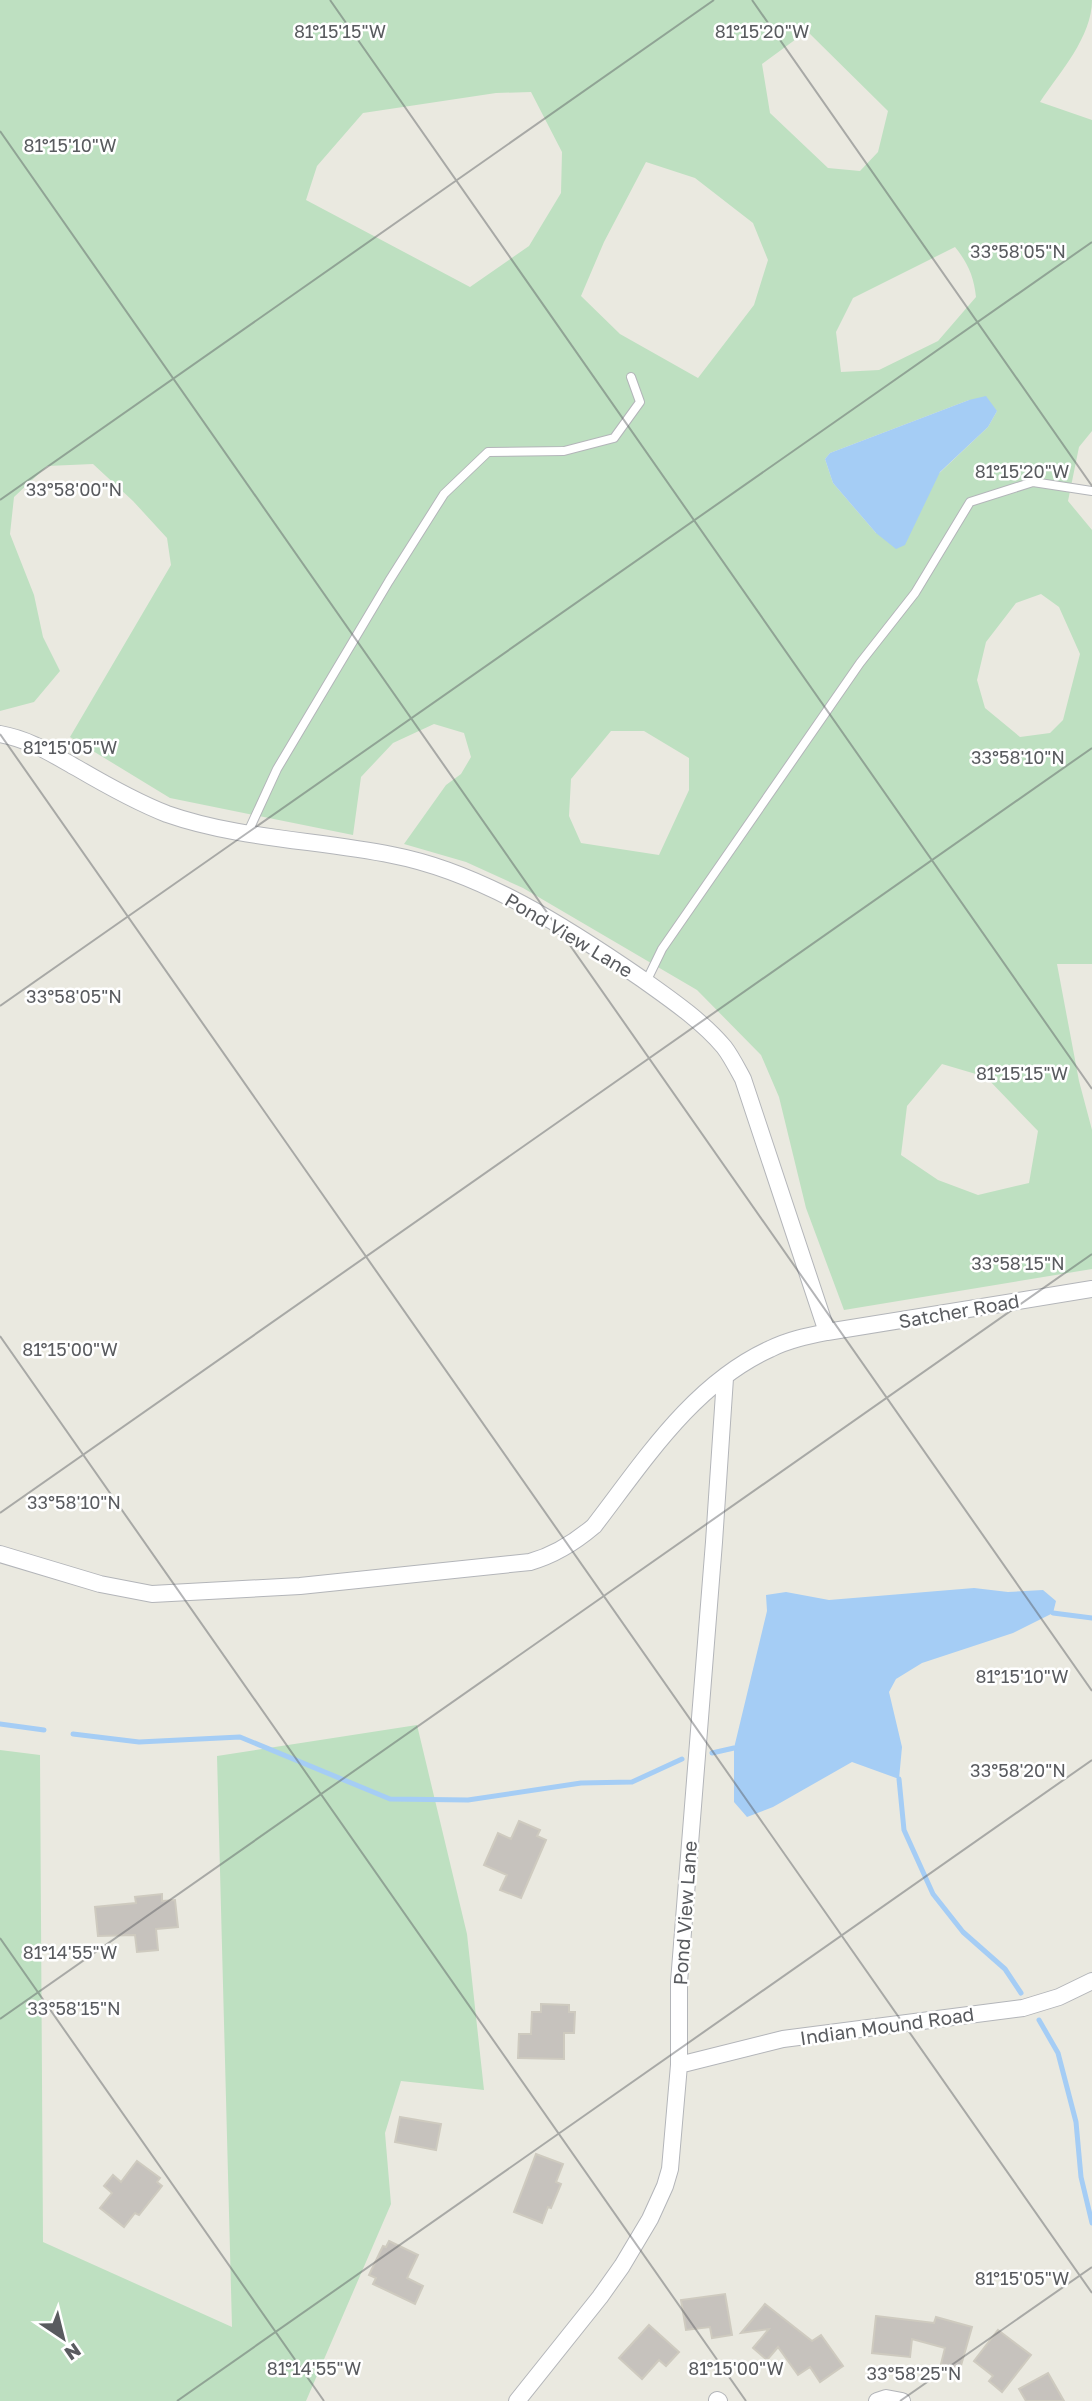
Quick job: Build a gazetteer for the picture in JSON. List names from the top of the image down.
{
  "streets": {
    "street": ["Pond View Lane", "Satcher Road", "Indian Mound Road"]
  },
  "crossings": [
    ["Pond View Lane", "Satcher Road"],
    ["Pond View Lane", "Indian Mound Road"]
  ],
  "north": "bottom right",
  "coordinates": [
    "81°15'20\"W",
    "81°15'15\"W",
    "81°15'10\"W",
    "33°58'05\"N",
    "33°58'00\"N",
    "81°15'05\"W",
    "33°58'10\"N",
    "33°58'15\"N",
    "81°15'00\"W",
    "33°58'20\"N",
    "81°14'55\"W",
    "33°58'25\"N"
  ]
}
